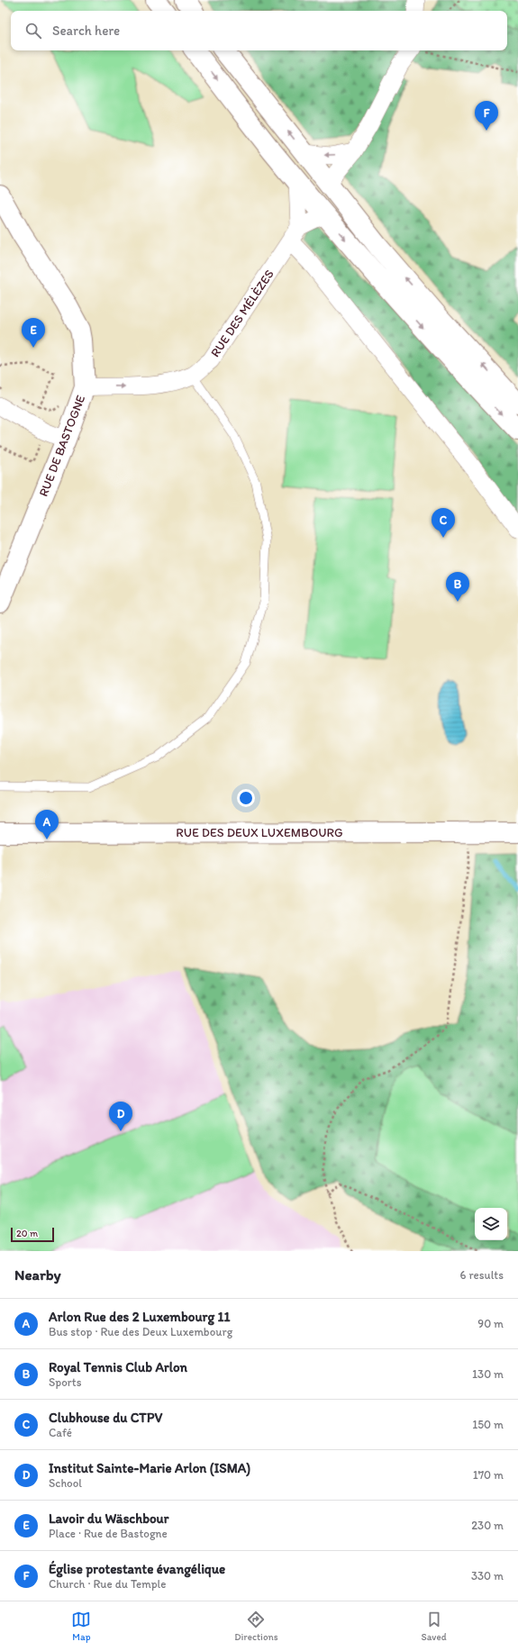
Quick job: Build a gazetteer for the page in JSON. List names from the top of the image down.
{
  "streets": {
    "main road": ["RUE DE BASTOGNE", "RUE DES DEUX LUXEMBOURG"],
    "street": ["RUE DES MÉLÈZES"]
  },
  "crossings": [
    ["RUE DES MÉLÈZES", "RUE DE BASTOGNE"]
  ],
  "one_way": ["RUE DES MÉLÈZES"],
  "scale_bar": "20 m",
  "page": {
    "search": "Search here",
    "pins": [
      "F",
      "E",
      "C",
      "B",
      "A",
      "D"
    ],
    "scale": "20 m",
    "heading": ["Nearby", "6 results"],
    "list": [
      {
        "mark": "A",
        "name": "Arlon Rue des 2 Luxembourg 11",
        "note": "Bus stop · Rue des Deux Luxembourg",
        "value": "90 m"
      },
      {
        "mark": "B",
        "name": "Royal Tennis Club Arlon",
        "note": "Sports",
        "value": "130 m"
      },
      {
        "mark": "C",
        "name": "Clubhouse du CTPV",
        "note": "Café",
        "value": "150 m"
      },
      {
        "mark": "D",
        "name": "Institut Sainte-Marie Arlon (ISMA)",
        "note": "School",
        "value": "170 m"
      },
      {
        "mark": "E",
        "name": "Lavoir du Wäschbour",
        "note": "Place · Rue de Bastogne",
        "value": "230 m"
      },
      {
        "mark": "F",
        "name": "Église protestante évangélique",
        "note": "Church · Rue du Temple",
        "value": "330 m"
      }
    ],
    "nav": ["Map", "Directions", "Saved"]
  }
}
